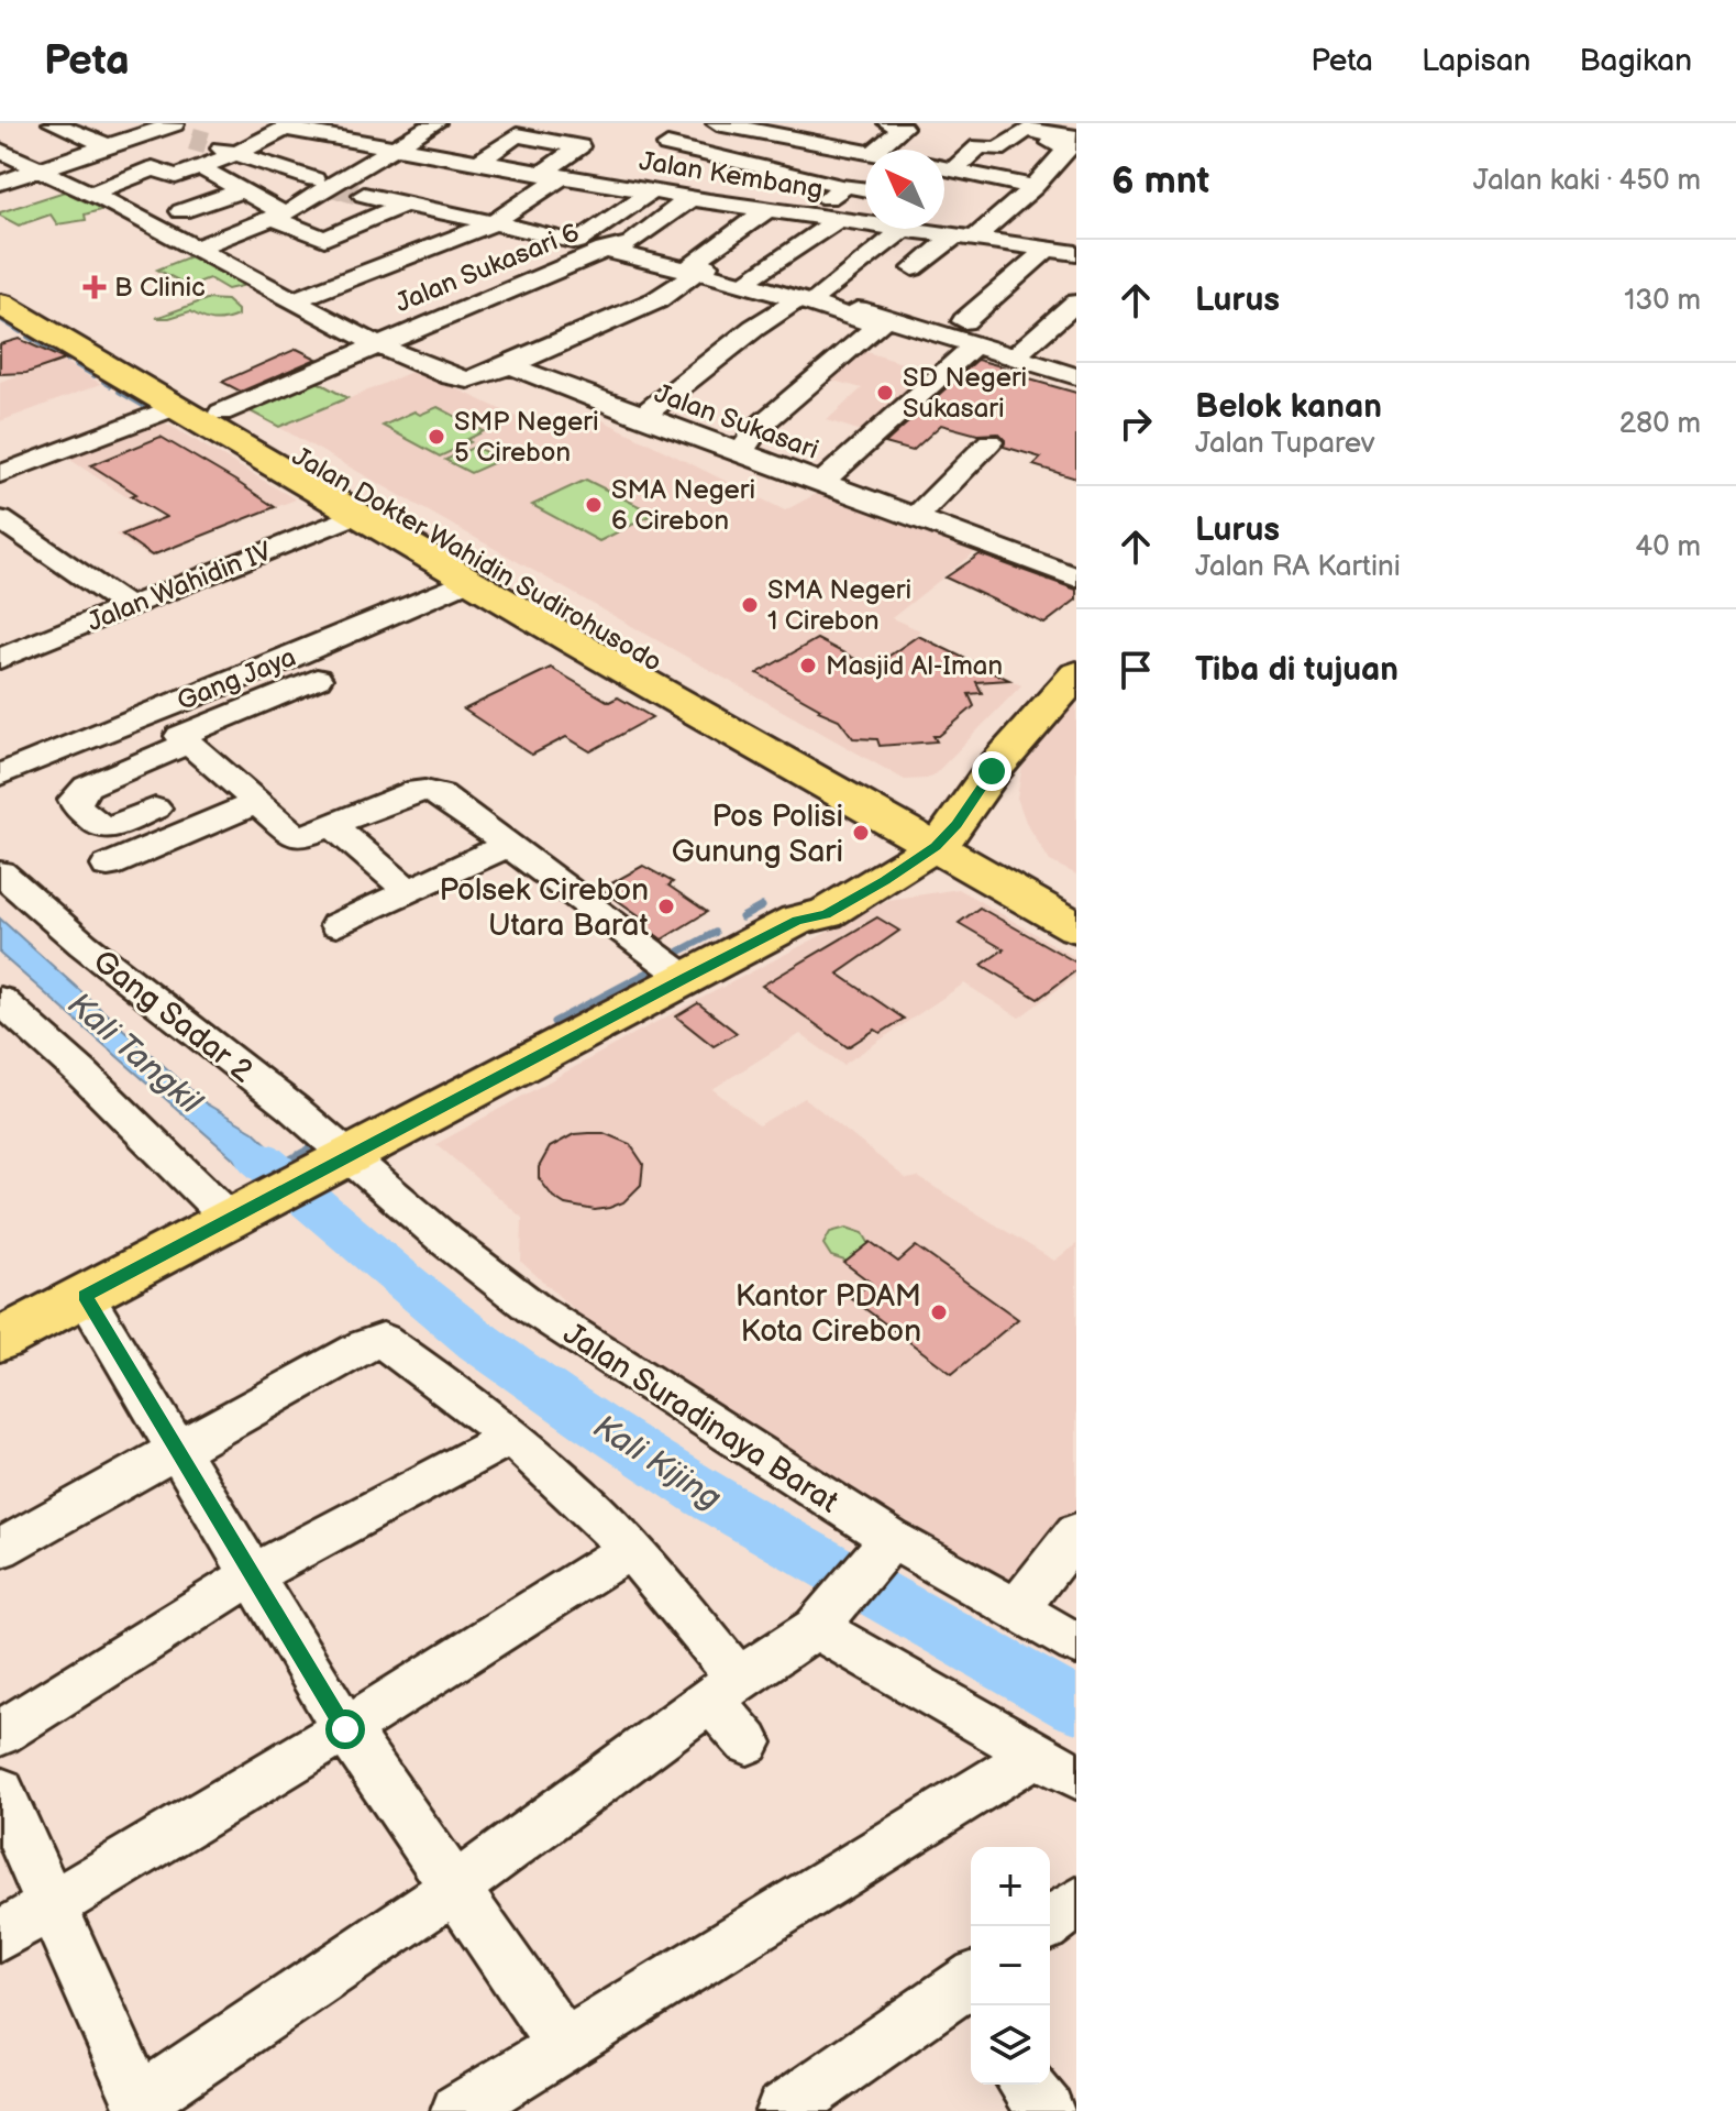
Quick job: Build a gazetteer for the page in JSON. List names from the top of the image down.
{
  "streets": {
    "main road": ["Jalan Dokter Wahidin Sudirohusodo"],
    "street": [
      "Jalan Kembang",
      "Jalan Sukasari 6",
      "Jalan Sukasari",
      "Jalan Wahidin IV",
      "Gang Jaya",
      "Gang Sadar 2",
      "Jalan Suradinaya Barat"
    ]
  },
  "crossings": [
    ["Jalan Kembang", "Jalan Sukasari 6"],
    ["Jalan Dokter Wahidin Sudirohusodo", "Jalan Wahidin IV"],
    ["Jalan Dokter Wahidin Sudirohusodo", "Gang Jaya"],
    ["Gang Sadar 2", "Jalan Suradinaya Barat"]
  ],
  "water": ["Kali Tangkil", "Kali Kijing"],
  "places": {
    "health": ["B Clinic"],
    "other": [
      "SD Negeri Sukasari",
      "SMP Negeri 5 Cirebon",
      "SMA Negeri 6 Cirebon",
      "SMA Negeri 1 Cirebon",
      "Masjid Al-Iman",
      "Pos Polisi Gunung Sari",
      "Polsek Cirebon Utara Barat",
      "Kantor PDAM Kota Cirebon"
    ]
  },
  "north": "top left",
  "page": {
    "header": "Peta",
    "nav": ["Peta", "Lapisan", "Bagikan"],
    "heading": ["6 mnt", "Jalan kaki · 450 m"],
    "list": [
      ["Lurus", "130 m"],
      ["Belok kanan", "Jalan Tuparev", "280 m"],
      ["Lurus", "Jalan RA Kartini", "40 m"],
      "Tiba di tujuan"
    ],
    "map_buttons": ["+", "−"]
  }
}
